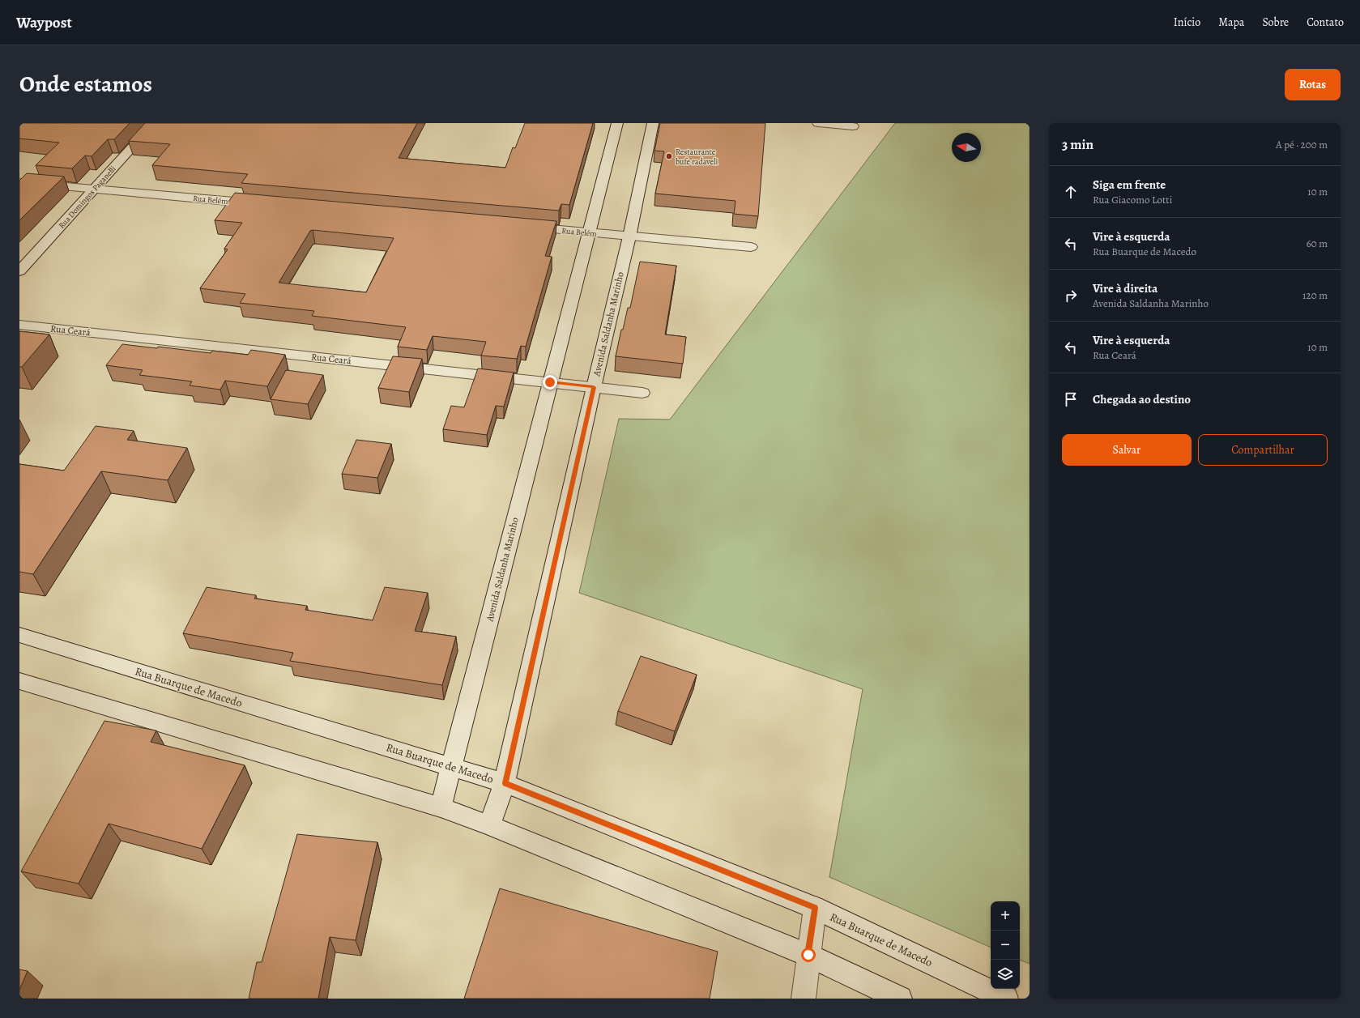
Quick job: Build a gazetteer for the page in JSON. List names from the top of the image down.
{
  "streets": {
    "street": [
      "Rua Domingos Paganelli",
      "Rua Belém",
      "Avenida Saldanha Marinho",
      "Rua Ceará",
      "Rua Buarque de Macedo"
    ]
  },
  "crossings": [
    ["Rua Domingos Paganelli", "Rua Belém"],
    ["Rua Belém", "Avenida Saldanha Marinho"],
    ["Avenida Saldanha Marinho", "Rua Ceará"],
    ["Avenida Saldanha Marinho", "Rua Buarque de Macedo"]
  ],
  "places": ["Restaurante bufe radaveli"],
  "north": "left",
  "page": {
    "header": "Waypost",
    "nav": [
      "Início",
      "Mapa",
      "Sobre",
      "Contato"
    ],
    "title": "Onde estamos",
    "buttons": [
      "Rotas",
      ["Salvar", "Compartilhar"]
    ],
    "heading": ["3 min", "A pé · 200 m"],
    "list": [
      ["Siga em frente", "Rua Giacomo Lotti", "10 m"],
      ["Vire à esquerda", "Rua Buarque de Macedo", "60 m"],
      ["Vire à direita", "Avenida Saldanha Marinho", "120 m"],
      ["Vire à esquerda", "Rua Ceará", "10 m"],
      "Chegada ao destino"
    ],
    "map_buttons": ["+", "−"]
  }
}
